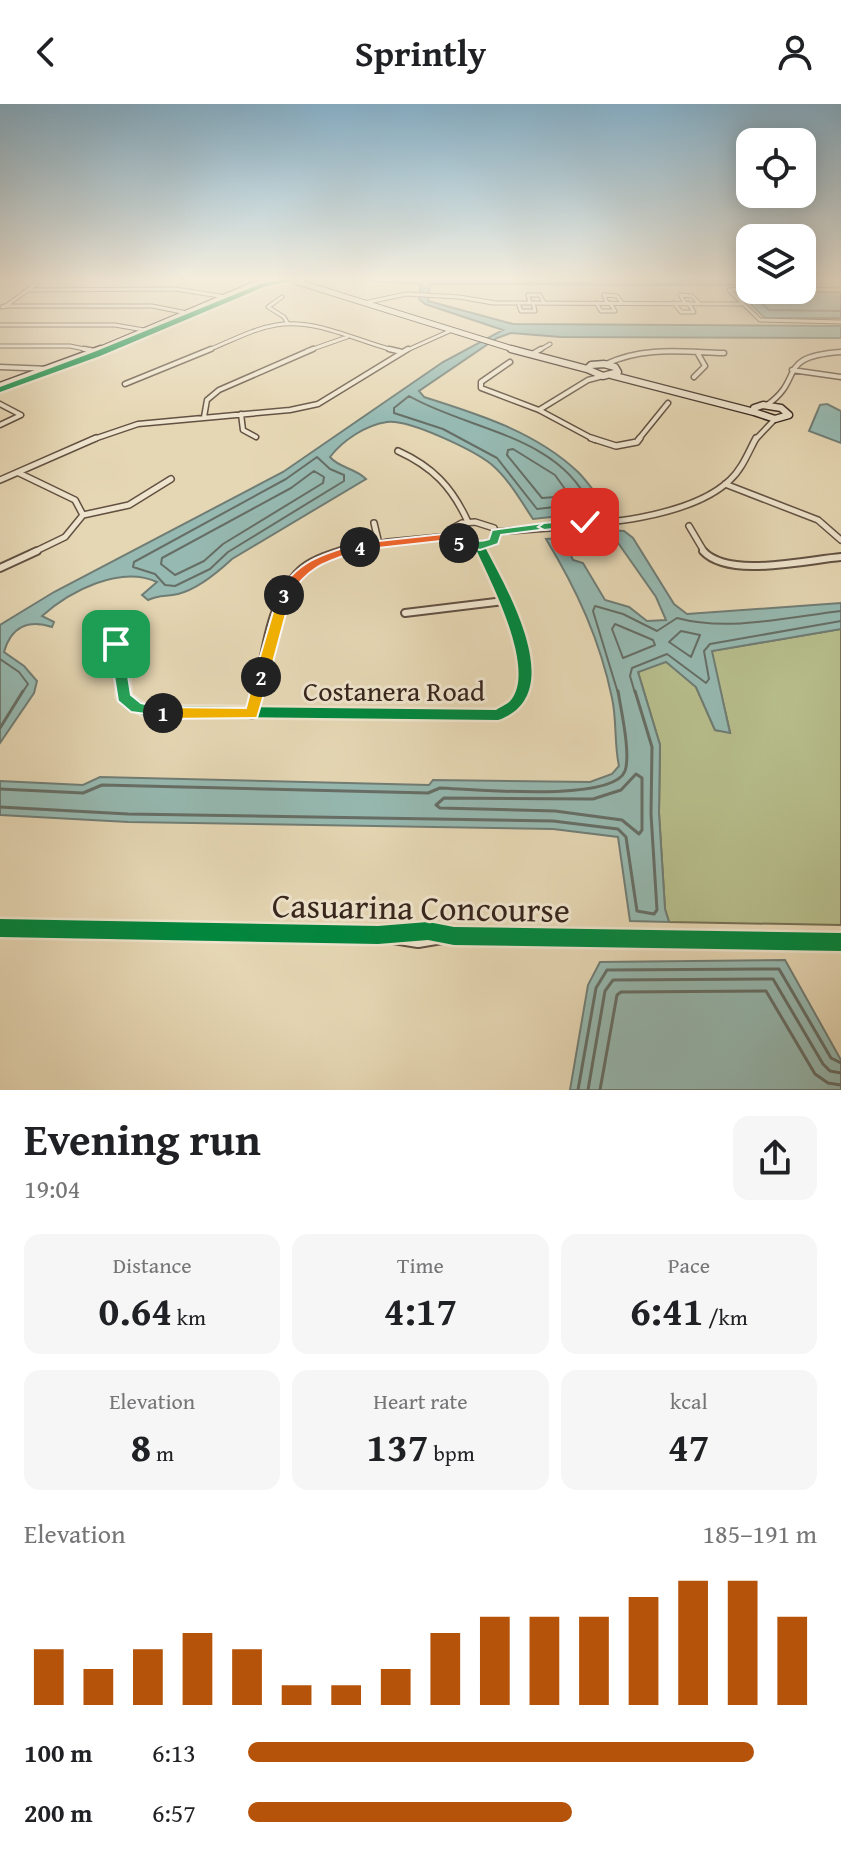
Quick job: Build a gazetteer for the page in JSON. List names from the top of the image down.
{
  "streets": {
    "street": ["Costanera Road", "Casuarina Concourse"]
  },
  "page": {
    "header": "Sprintly",
    "pins": [
      "5",
      "4",
      "3",
      "2",
      "1"
    ],
    "heading": ["Evening run", "19:04"],
    "stats": [
      ["Distance", "0.64 km"],
      ["Time", "4:17"],
      ["Pace", "6:41 /km"],
      ["Elevation", "8 m"],
      ["Heart rate", "137 bpm"],
      ["kcal", "47"]
    ],
    "chart": ["Elevation", "185–191 m"],
    "list": [
      {
        "name": "100 m",
        "note": "6:13"
      },
      {
        "name": "200 m",
        "note": "6:57"
      }
    ]
  }
}
